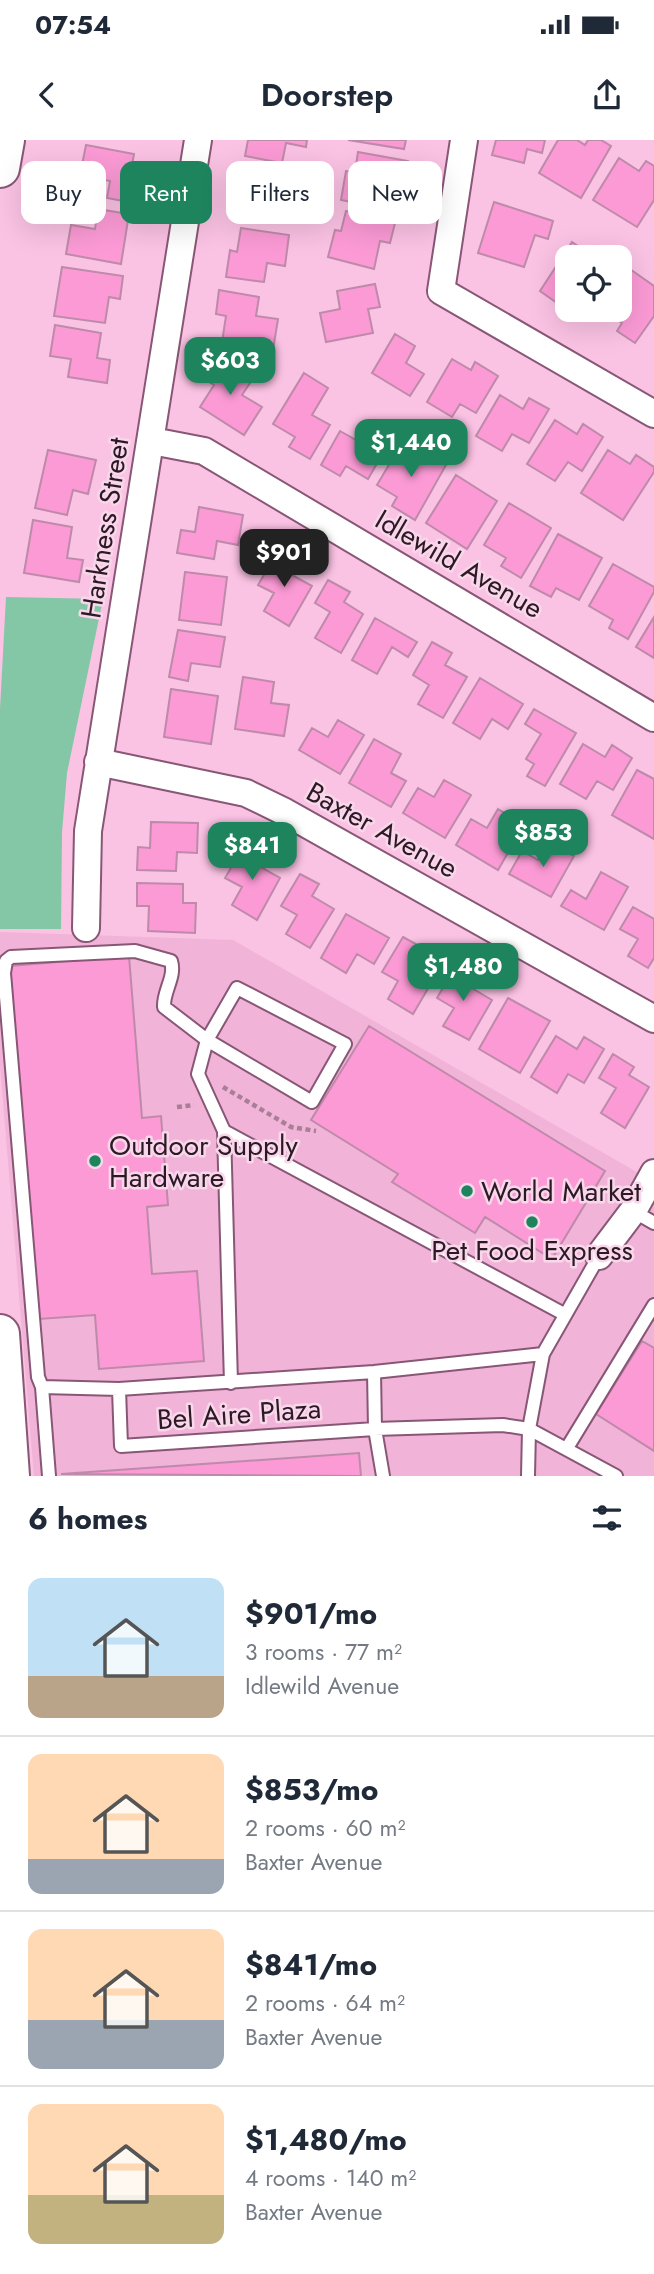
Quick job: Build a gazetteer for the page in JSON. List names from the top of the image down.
{
  "streets": {
    "street": ["Harkness Street", "Idlewild Avenue", "Baxter Avenue"],
    "lane": ["Bel Aire Plaza"]
  },
  "crossings": [
    ["Harkness Street", "Idlewild Avenue"],
    ["Harkness Street", "Baxter Avenue"]
  ],
  "places": ["Outdoor Supply Hardware", "World Market", "Pet Food Express"],
  "page": {
    "status": "07:54",
    "header": "Doorstep",
    "chip": [
      "Buy",
      "Rent",
      "Filters",
      "New"
    ],
    "price": [
      "$603",
      "$1,440",
      "$901",
      "$853",
      "$841",
      "$1,480"
    ],
    "heading": "6 homes",
    "list": [
      {
        "name": "$901/mo",
        "note": "3 rooms · 77 m² · Idlewild Avenue"
      },
      {
        "name": "$853/mo",
        "note": "2 rooms · 60 m² · Baxter Avenue"
      },
      {
        "name": "$841/mo",
        "note": "2 rooms · 64 m² · Baxter Avenue"
      },
      {
        "name": "$1,480/mo",
        "note": "4 rooms · 140 m² · Baxter Avenue"
      }
    ]
  }
}
